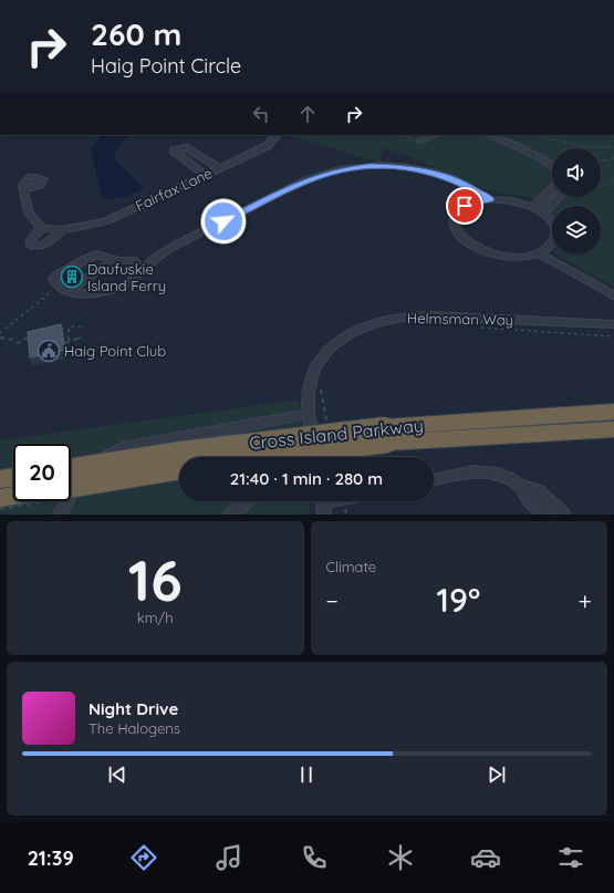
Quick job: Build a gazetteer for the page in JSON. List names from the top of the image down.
{
  "streets": {
    "highway": ["Cross Island Parkway"],
    "street": ["Fairfax Lane", "Helmsman Way"]
  },
  "places": {
    "building": ["Daufuskie Island Ferry"],
    "public building": ["Haig Point Club"]
  },
  "page": {
    "turn": ["260 m", "Haig Point Circle"],
    "limit": "20",
    "trip": "21:40 · 1 min · 280 m",
    "tile": [
      ["16", "km/h"],
      "Climate"
    ],
    "heat": ["−", "19°", "+"],
    "song": ["Night Drive", "The Halogens"],
    "tabs": "21:39"
  }
}
